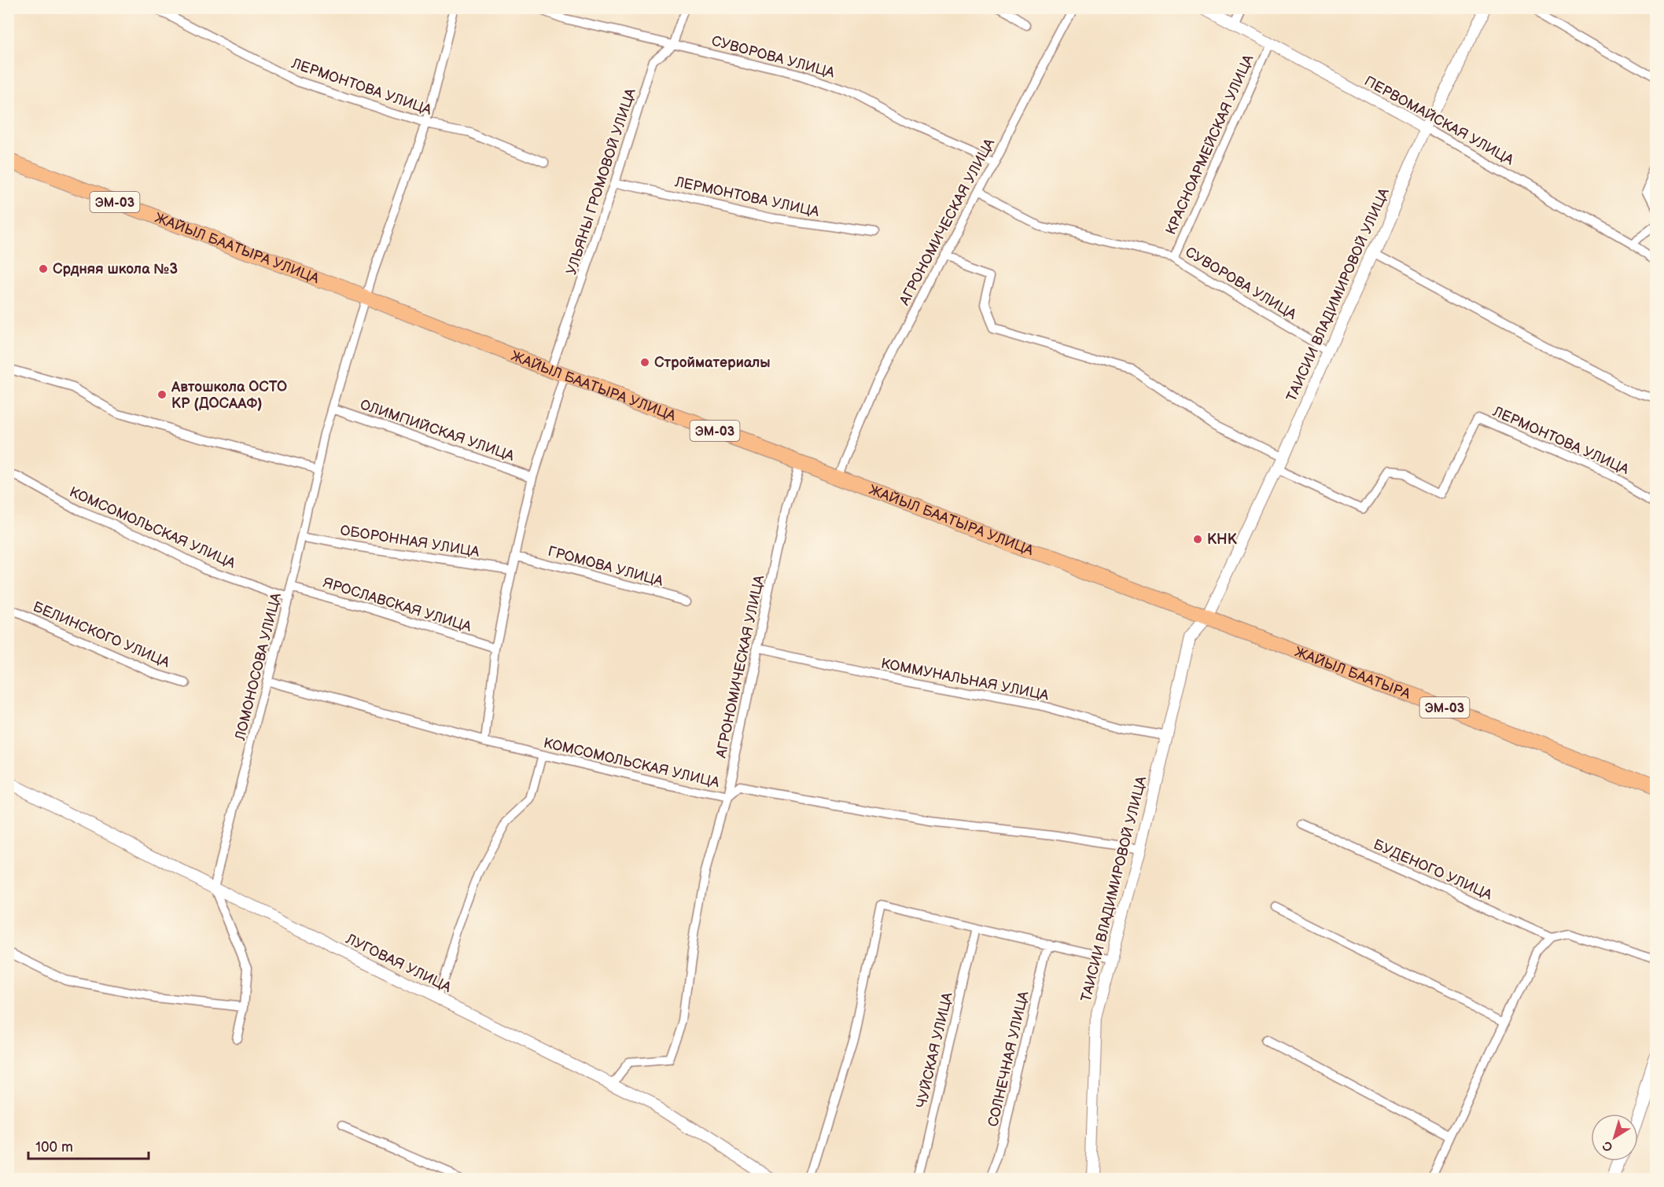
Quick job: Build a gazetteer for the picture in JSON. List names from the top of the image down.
{
  "streets": {
    "highway": ["ЭМ-03", "ЖАЙЫЛ БААТЫРА УЛИЦА", "ЖАЙЫЛ БААТЫРА"],
    "street": [
      "СУВОРОВА УЛИЦА",
      "ЛЕРМОНТОВА УЛИЦА",
      "ПЕРВОМАЙСКАЯ УЛИЦА",
      "КРАСНОАРМЕЙСКАЯ УЛИЦА",
      "УЛЬЯНЫ ГРОМОВОЙ УЛИЦА",
      "АГРОНОМИЧЕСКАЯ УЛИЦА",
      "ТАИСИИ ВЛАДИМИРОВОЙ УЛИЦА",
      "ОЛИМПИЙСКАЯ УЛИЦА",
      "КОМСОМОЛЬСКАЯ УЛИЦА",
      "ОБОРОННАЯ УЛИЦА",
      "ГРОМОВА УЛИЦА",
      "ЯРОСЛАВСКАЯ УЛИЦА",
      "БЕЛИНСКОГО УЛИЦА",
      "ЛОМОНОСОВА УЛИЦА",
      "КОММУНАЛЬНАЯ УЛИЦА",
      "БУДЕНОГО УЛИЦА",
      "ЛУГОВАЯ УЛИЦА",
      "ЧУЙСКАЯ УЛИЦА",
      "СОЛНЕЧНАЯ УЛИЦА"
    ]
  },
  "crossings": [
    ["СУВОРОВА УЛИЦА", "КРАСНОАРМЕЙСКАЯ УЛИЦА"],
    ["СУВОРОВА УЛИЦА", "УЛЬЯНЫ ГРОМОВОЙ УЛИЦА"],
    ["СУВОРОВА УЛИЦА", "АГРОНОМИЧЕСКАЯ УЛИЦА"],
    ["СУВОРОВА УЛИЦА", "ТАИСИИ ВЛАДИМИРОВОЙ УЛИЦА"],
    ["ЛЕРМОНТОВА УЛИЦА", "УЛЬЯНЫ ГРОМОВОЙ УЛИЦА"],
    ["ЛЕРМОНТОВА УЛИЦА", "ТАИСИИ ВЛАДИМИРОВОЙ УЛИЦА"],
    ["ЛЕРМОНТОВА УЛИЦА", "ЛОМОНОСОВА УЛИЦА"],
    ["ПЕРВОМАЙСКАЯ УЛИЦА", "КРАСНОАРМЕЙСКАЯ УЛИЦА"],
    ["ПЕРВОМАЙСКАЯ УЛИЦА", "ТАИСИИ ВЛАДИМИРОВОЙ УЛИЦА"],
    ["УЛЬЯНЫ ГРОМОВОЙ УЛИЦА", "ЖАЙЫЛ БААТЫРА УЛИЦА"],
    ["АГРОНОМИЧЕСКАЯ УЛИЦА", "ЖАЙЫЛ БААТЫРА УЛИЦА"],
    ["АГРОНОМИЧЕСКАЯ УЛИЦА", "КОМСОМОЛЬСКАЯ УЛИЦА"],
    ["АГРОНОМИЧЕСКАЯ УЛИЦА", "КОММУНАЛЬНАЯ УЛИЦА"],
    ["АГРОНОМИЧЕСКАЯ УЛИЦА", "ЛУГОВАЯ УЛИЦА"],
    ["ЖАЙЫЛ БААТЫРА УЛИЦА", "ТАИСИИ ВЛАДИМИРОВОЙ УЛИЦА"],
    ["ЖАЙЫЛ БААТЫРА УЛИЦА", "ЛОМОНОСОВА УЛИЦА"],
    ["ЖАЙЫЛ БААТЫРА УЛИЦА", "ЖАЙЫЛ БААТЫРА"],
    ["ТАИСИИ ВЛАДИМИРОВОЙ УЛИЦА", "КОМСОМОЛЬСКАЯ УЛИЦА"],
    ["ТАИСИИ ВЛАДИМИРОВОЙ УЛИЦА", "ЖАЙЫЛ БААТЫРА"],
    ["ТАИСИИ ВЛАДИМИРОВОЙ УЛИЦА", "КОММУНАЛЬНАЯ УЛИЦА"],
    ["ОЛИМПИЙСКАЯ УЛИЦА", "ЛОМОНОСОВА УЛИЦА"],
    ["КОМСОМОЛЬСКАЯ УЛИЦА", "ЛОМОНОСОВА УЛИЦА"],
    ["ОБОРОННАЯ УЛИЦА", "ЛОМОНОСОВА УЛИЦА"],
    ["ЯРОСЛАВСКАЯ УЛИЦА", "ЛОМОНОСОВА УЛИЦА"],
    ["ЛОМОНОСОВА УЛИЦА", "ЛУГОВАЯ УЛИЦА"]
  ],
  "places": [
    "Срдняя школа №3",
    "Стройматериалы",
    "Автошкола ОСТО КР (ДОСААФ)",
    "КНК"
  ],
  "scale_bar": "100 m",
  "north": "bottom left"
}
